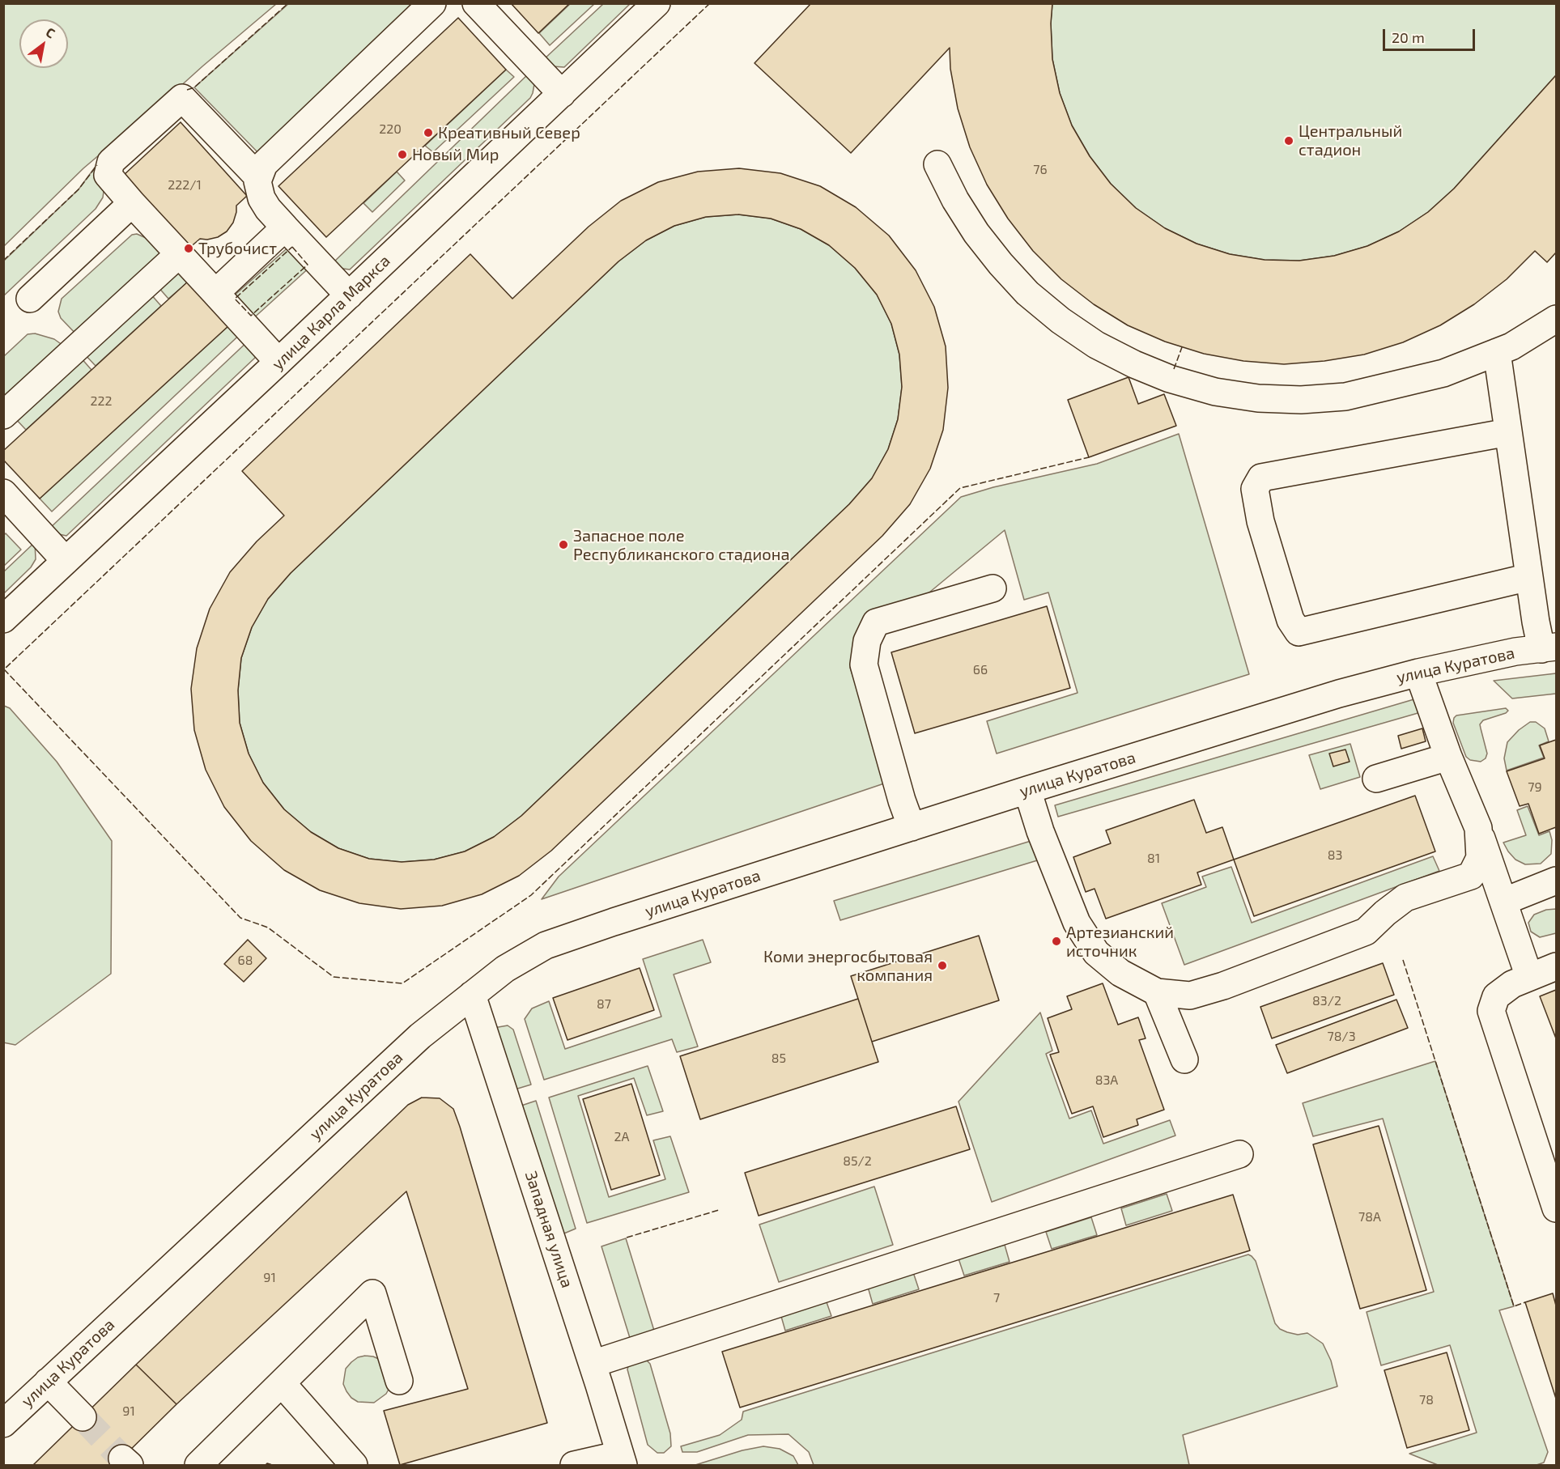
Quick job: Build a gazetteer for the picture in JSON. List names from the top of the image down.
{
  "streets": {
    "street": ["улица Карла Маркса", "улица Куратова", "Западная улица"]
  },
  "crossings": [
    ["улица Куратова", "Западная улица"]
  ],
  "places": [
    "Креативный Север",
    "Центральный стадион",
    "Новый Мир",
    "Трубочист",
    "Запасное поле Республиканского стадиона",
    "Артезианский источник",
    "Коми энергосбытовая компания"
  ],
  "house_numbers": [
    "220",
    "76",
    "222/1",
    "222",
    "66",
    "79",
    "83",
    "81",
    "68",
    "83/2",
    "87",
    "78/3",
    "85",
    "83А",
    "2А",
    "85/2",
    "78А",
    "91",
    "7",
    "78",
    "91"
  ],
  "scale_bar": "20 m",
  "north": "top right"
}
